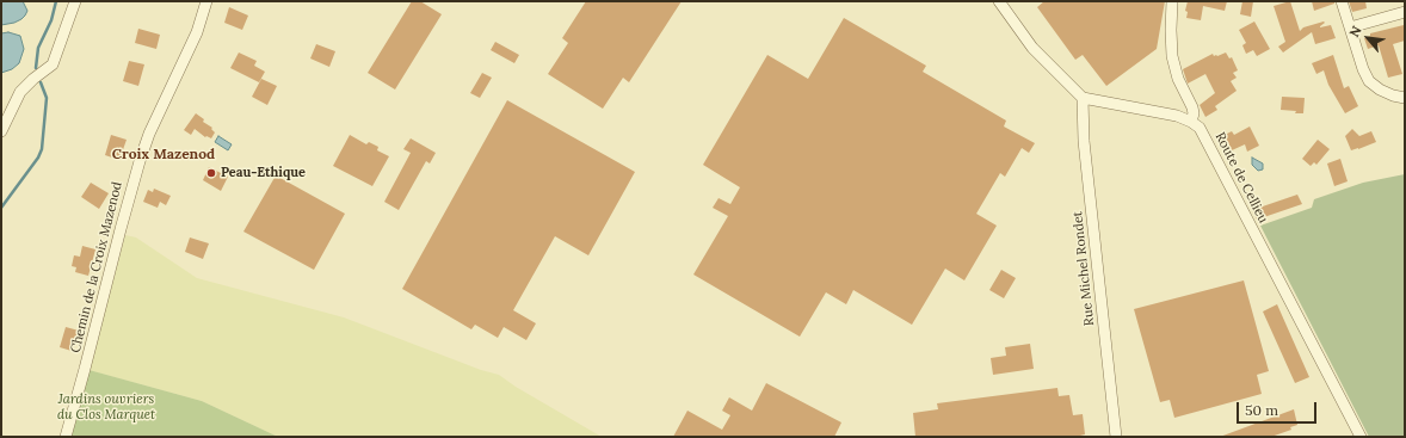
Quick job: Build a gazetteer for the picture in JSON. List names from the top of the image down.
{
  "streets": {
    "street": ["Route de Cellieu", "Chemin de la Croix Mazenod", "Rue Michel Rondet"]
  },
  "districts": ["Croix Mazenod"],
  "parks": ["Jardins ouvriers du Clos Marquet"],
  "places": ["Peau-Ethique"],
  "scale_bar": "50 m",
  "north": "top left"
}
